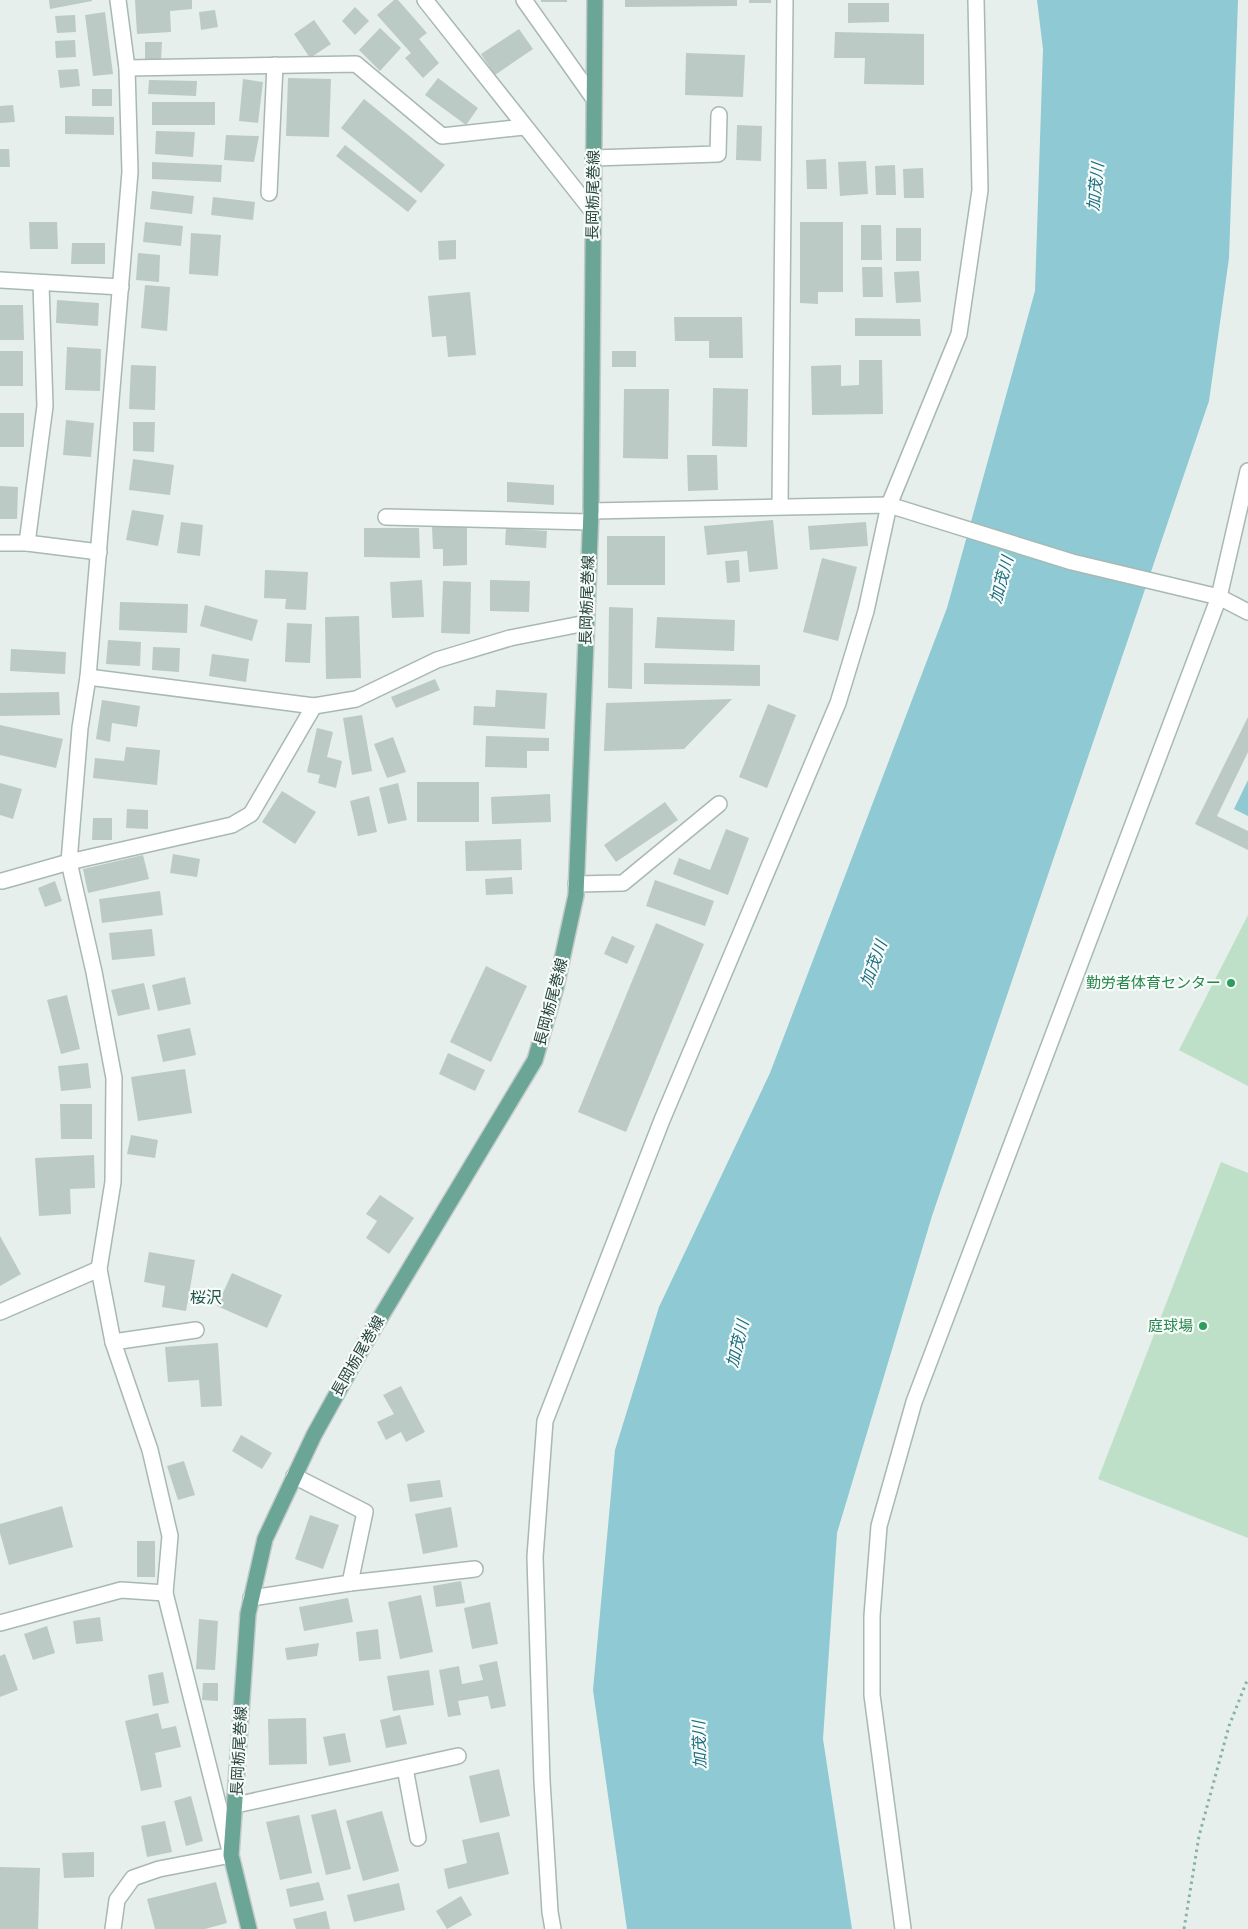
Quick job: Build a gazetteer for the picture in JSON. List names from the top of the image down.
{
  "streets": {
    "main road": ["長岡栃尾巻線"]
  },
  "districts": ["桜沢"],
  "water": ["加茂川"],
  "places": ["勤労者体育センター", "庭球場"]
}
